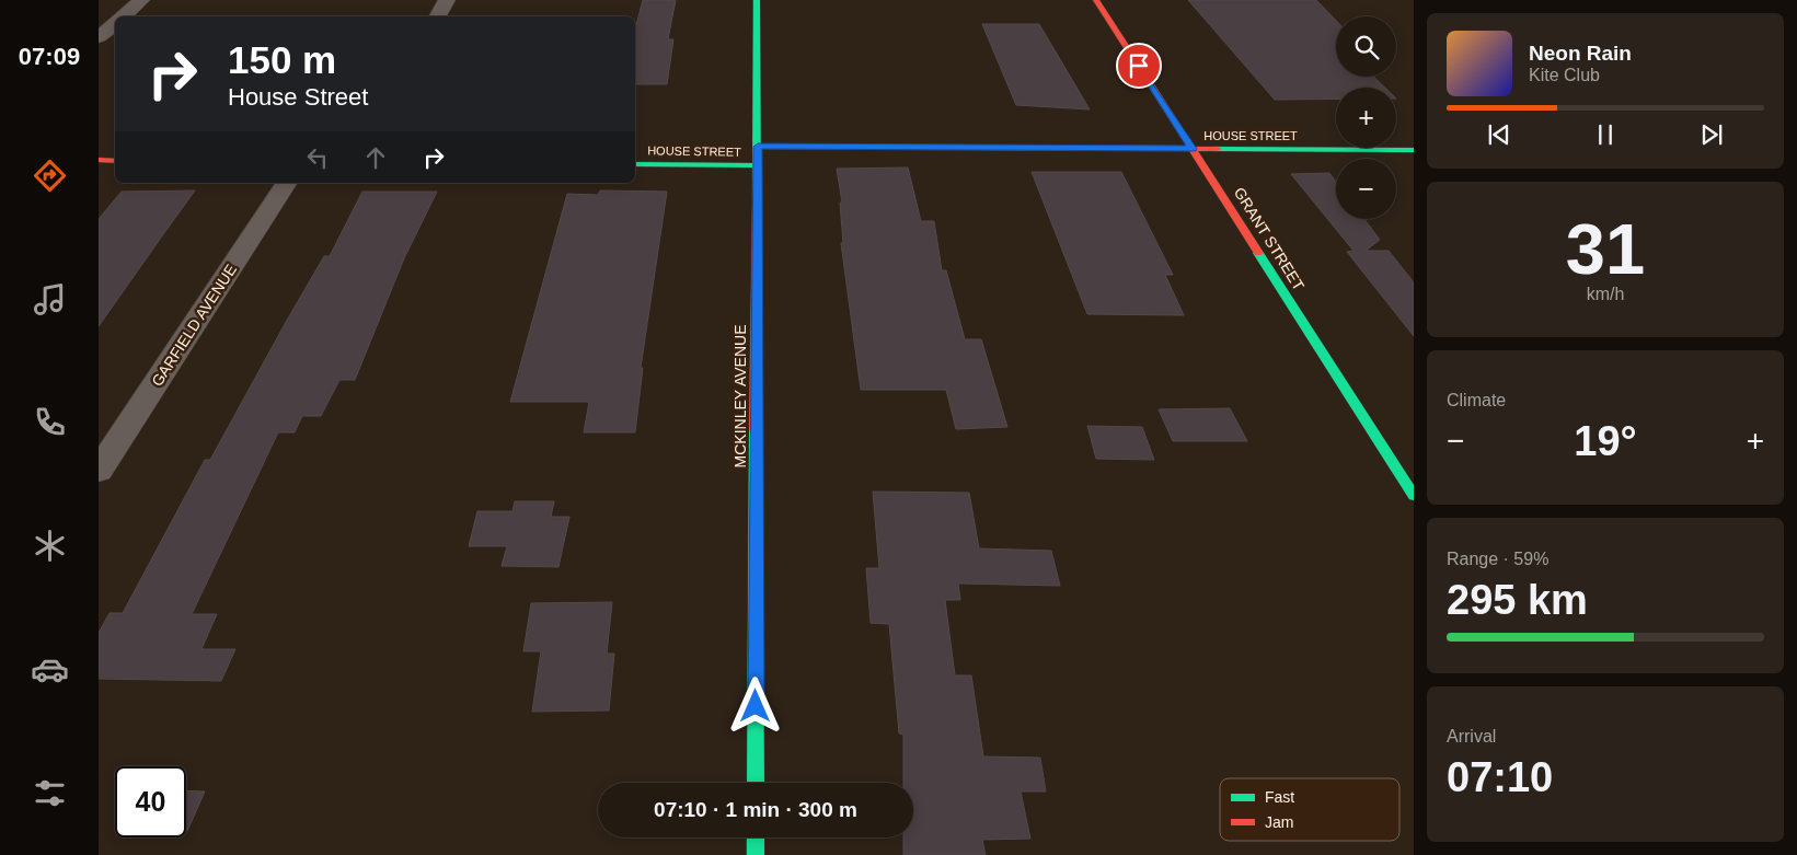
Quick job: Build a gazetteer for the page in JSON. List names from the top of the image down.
{
  "streets": {
    "street": [
      "HOUSE STREET",
      "GRANT STREET",
      "GARFIELD AVENUE",
      "MCKINLEY AVENUE"
    ]
  },
  "crossings": [
    ["HOUSE STREET", "GRANT STREET"],
    ["HOUSE STREET", "MCKINLEY AVENUE"]
  ],
  "legend": ["Fast", "Jam"],
  "page": {
    "tabs": "07:09",
    "map_buttons": ["+", "−"],
    "turn": ["150 m", "House Street"],
    "song": ["Neon Rain", "Kite Club"],
    "tile": [
      ["31", "km/h"],
      "Climate",
      ["Range · 59%", "295 km"],
      ["Arrival", "07:10"]
    ],
    "heat": ["−", "19°", "+"],
    "limit": "40",
    "trip": "07:10 · 1 min · 300 m"
  }
}
